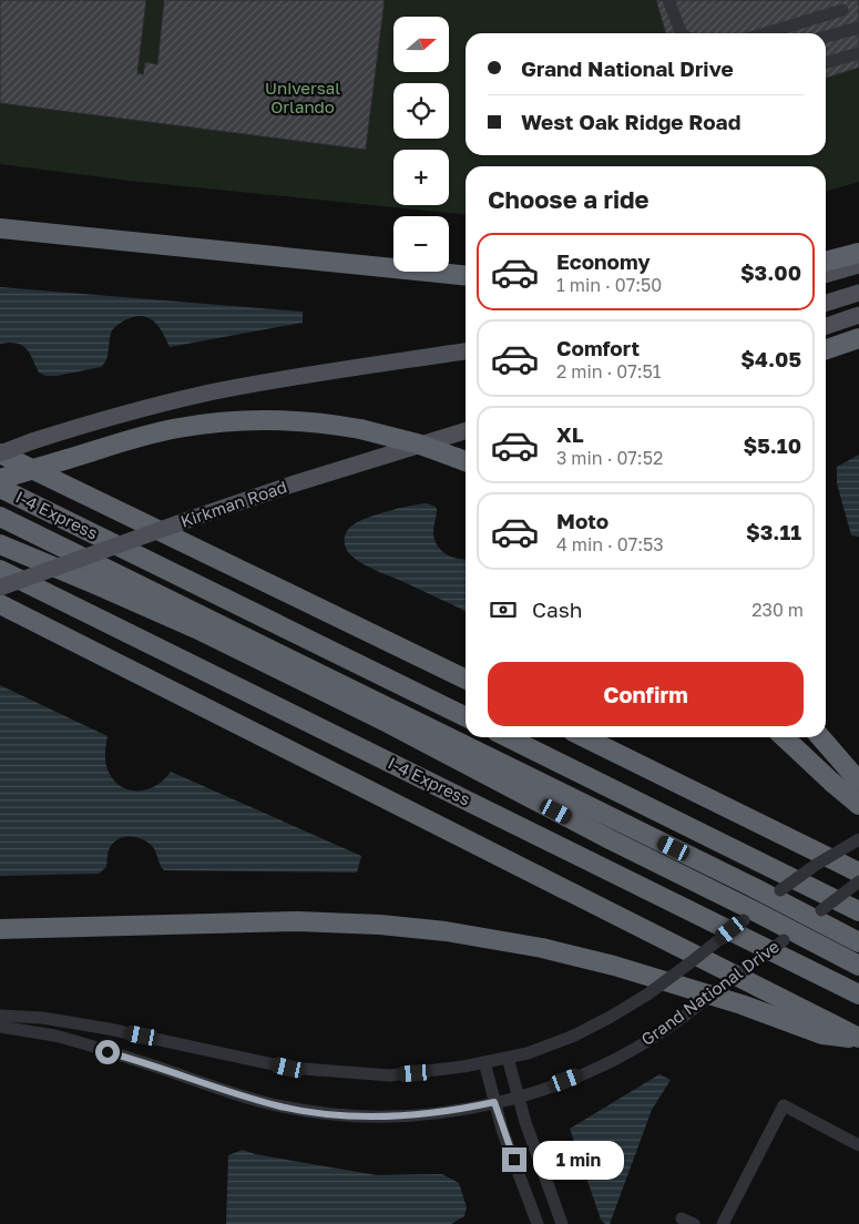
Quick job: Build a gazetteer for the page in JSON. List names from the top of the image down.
{
  "streets": {
    "highway": ["I-4 Express"],
    "main road": ["Kirkman Road"],
    "street": ["Grand National Drive"]
  },
  "parks": ["Universal Orlando"],
  "north": "right",
  "page": {
    "map_buttons": ["+", "−"],
    "banner": ["Grand National Drive", "West Oak Ridge Road"],
    "heading": "Choose a ride",
    "list": [
      {
        "name": "Economy",
        "note": "1 min · 07:50",
        "value": "$3.00"
      },
      {
        "name": "Comfort",
        "note": "2 min · 07:51",
        "value": "$4.05"
      },
      {
        "name": "XL",
        "note": "3 min · 07:52",
        "value": "$5.10"
      },
      {
        "name": "Moto",
        "note": "4 min · 07:53",
        "value": "$3.11"
      }
    ],
    "pay": ["Cash", "230 m"],
    "buttons": "Confirm",
    "bubble": "1 min"
  }
}
